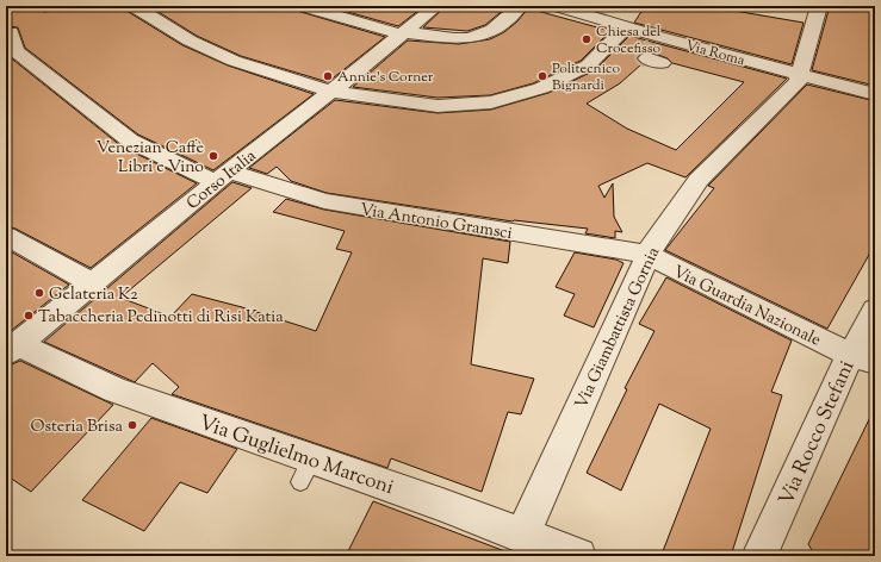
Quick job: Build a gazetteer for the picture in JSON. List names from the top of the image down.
{
  "streets": {
    "street": [
      "Via Roma",
      "Corso Italia",
      "Via Antonio Gramsci",
      "Via Guardia Nazionale",
      "Via Giambattista Gornia",
      "Via Rocco Stefani",
      "Via Guglielmo Marconi"
    ]
  },
  "crossings": [
    ["Via Roma", "Via Giambattista Gornia"],
    ["Corso Italia", "Via Antonio Gramsci"],
    ["Corso Italia", "Via Guglielmo Marconi"],
    ["Via Antonio Gramsci", "Via Guardia Nazionale"],
    ["Via Antonio Gramsci", "Via Giambattista Gornia"],
    ["Via Guardia Nazionale", "Via Giambattista Gornia"],
    ["Via Guardia Nazionale", "Via Rocco Stefani"],
    ["Via Giambattista Gornia", "Via Guglielmo Marconi"]
  ],
  "places": [
    "Chiesa del Crocefisso",
    "Annie's Corner",
    "Politecnico Bignardi",
    "Venezian Caffè Libri e Vino",
    "Gelateria K2",
    "Tabaccheria Pedinotti di Risi Katia",
    "Osteria Brisa"
  ]
}
